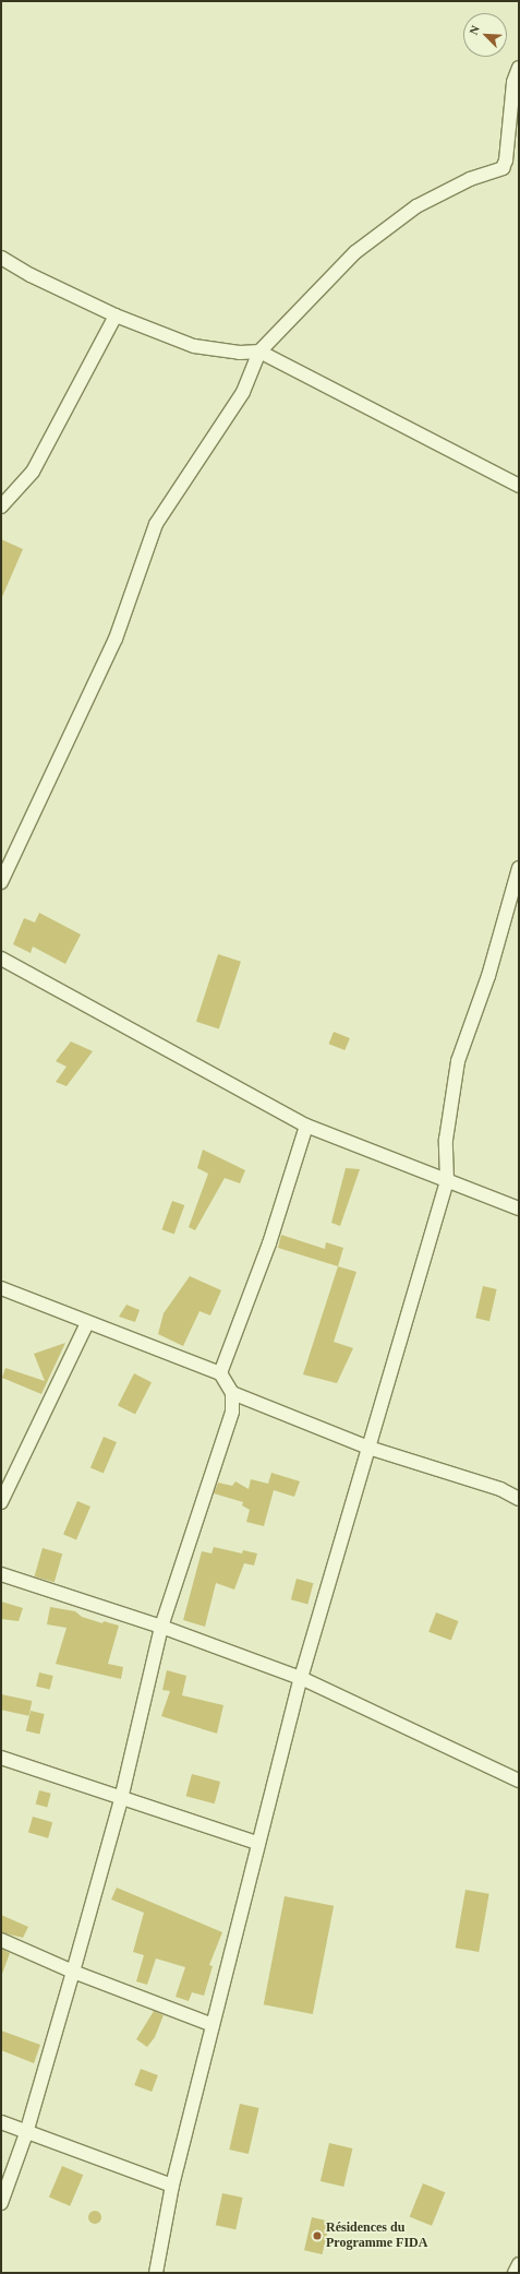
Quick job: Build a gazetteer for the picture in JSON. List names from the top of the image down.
{
  "places": ["Résidences du Programme FIDA"],
  "north": "top left"
}
